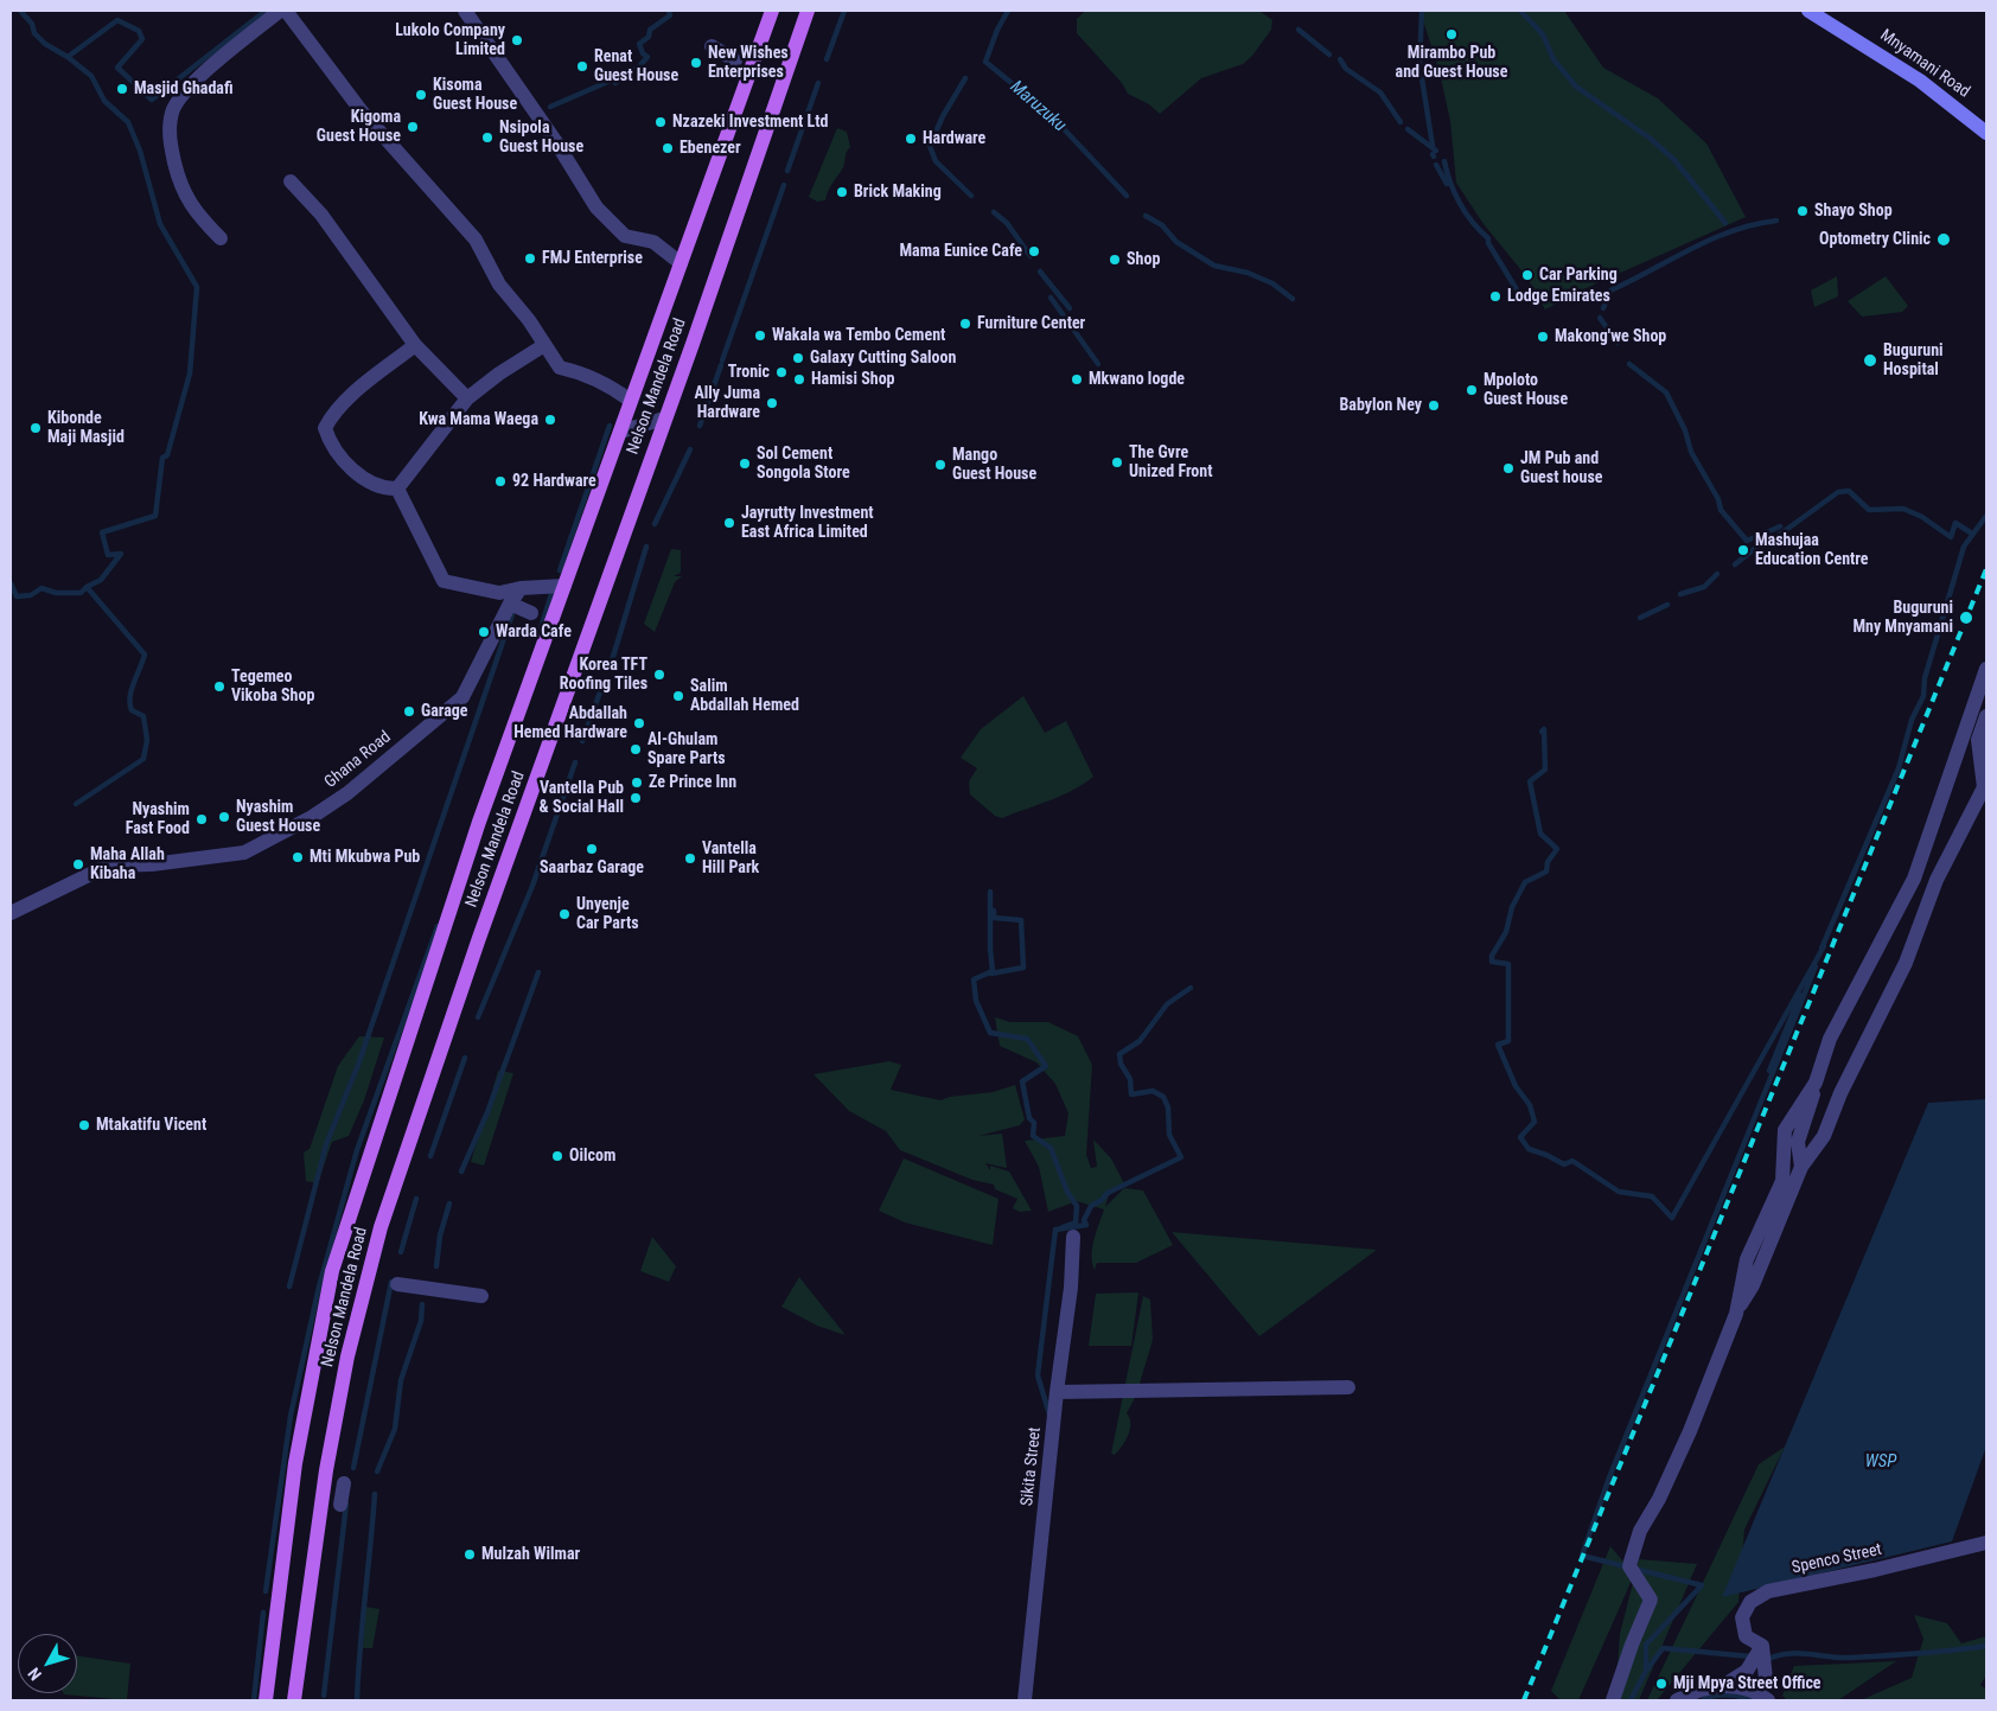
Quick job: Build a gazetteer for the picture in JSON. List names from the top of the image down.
{
  "streets": {
    "main road": ["Nelson Mandela Road"],
    "street": [
      "Mnyamani Road",
      "Ghana Road",
      "Sikita Street",
      "Spenco Street"
    ]
  },
  "water": ["Maruzuku", "WSP"],
  "places": [
    "Mirambo Pub and Guest House",
    "Lukolo Company Limited",
    "New Wishes Enterprises",
    "Renat Guest House",
    "Masjid Ghadafi",
    "Kisoma Guest House",
    "Nzazeki Investment Ltd",
    "Kigoma Guest House",
    "Nsipola Guest House",
    "Hardware",
    "Ebenezer",
    "Brick Making",
    "Shayo Shop",
    "Optometry Clinic",
    "Mama Eunice Cafe",
    "FMJ Enterprise",
    "Shop",
    "Car Parking",
    "Lodge Emirates",
    "Furniture Center",
    "Wakala wa Tembo Cement",
    "Makong'we Shop",
    "Galaxy Cutting Saloon",
    "Buguruni Hospital",
    "Tronic",
    "Hamisi Shop",
    "Mkwano logde",
    "Mpoloto Guest House",
    "Ally Juma Hardware",
    "Babylon Ney",
    "Kwa Mama Waega",
    "Kibonde Maji Masjid",
    "The Gvre Unized Front",
    "Sol Cement Songola Store",
    "Mango Guest House",
    "JM Pub and Guest house",
    "92 Hardware",
    "Jayrutty Investment East Africa Limited",
    "Mashujaa Education Centre",
    "Buguruni Mny Mnyamani",
    "Warda Cafe",
    "Korea TFT Roofing Tiles",
    "Tegemeo Vikoba Shop",
    "Salim Abdallah Hemed",
    "Garage",
    "Abdallah Hemed Hardware",
    "Al-Ghulam Spare Parts",
    "Ze Prince Inn",
    "Vantella Pub & Social Hall",
    "Nyashim Guest House",
    "Nyashim Fast Food",
    "Saarbaz Garage",
    "Mti Mkubwa Pub",
    "Vantella Hill Park",
    "Maha Allah Kibaha",
    "Unyenje Car Parts",
    "Mtakatifu Vicent",
    "Oilcom",
    "Mulzah Wilmar",
    "Mji Mpya Street Office"
  ],
  "north": "bottom left"
}
